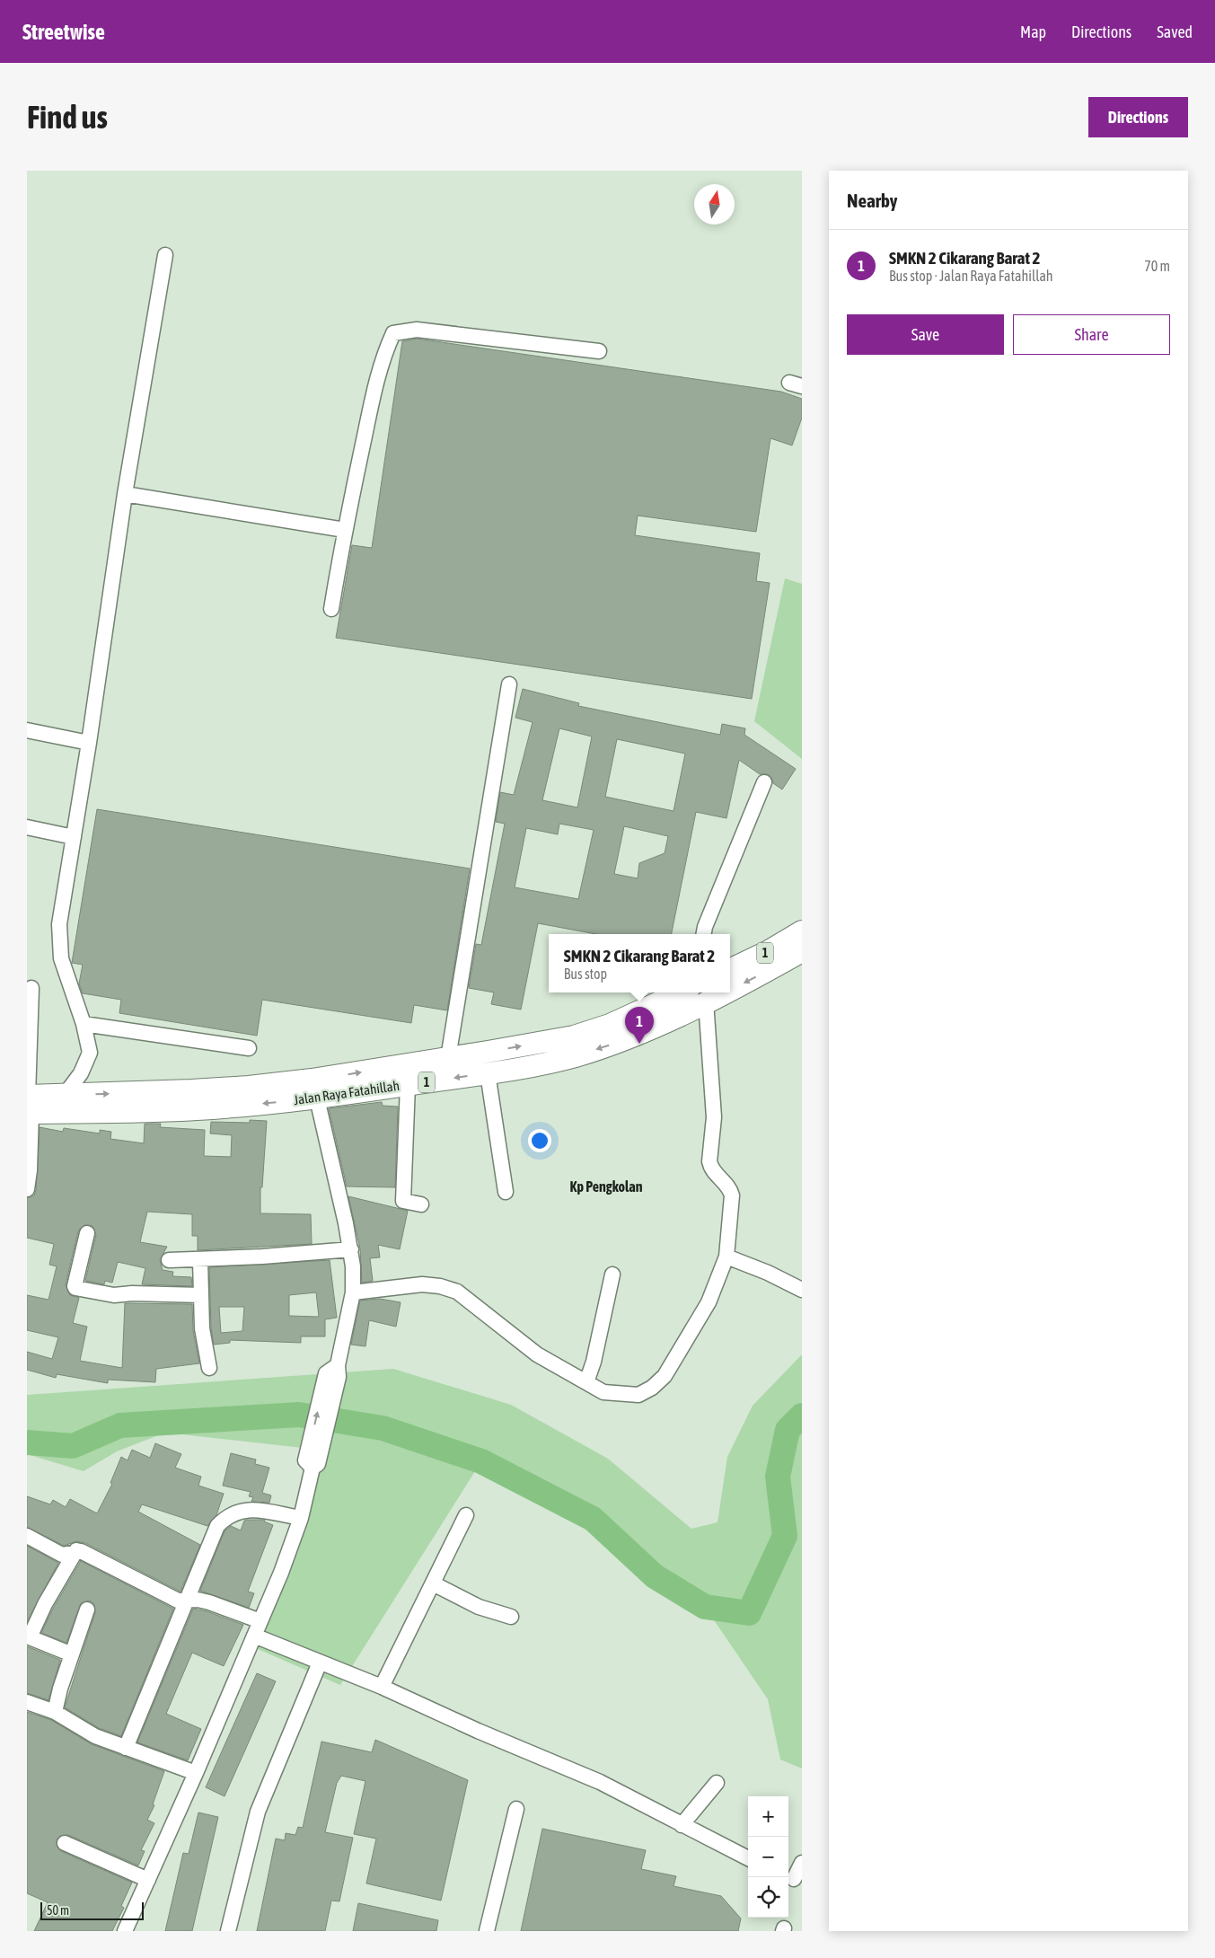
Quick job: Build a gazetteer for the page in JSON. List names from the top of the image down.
{
  "streets": {
    "highway": ["1", "Jalan Raya Fatahillah"]
  },
  "districts": ["Kp Pengkolan"],
  "scale_bar": "50 m",
  "north": "top",
  "page": {
    "header": "Streetwise",
    "nav": ["Map", "Directions", "Saved"],
    "buttons": [
      "Directions",
      ["Save", "Share"]
    ],
    "title": "Find us",
    "heading": "Nearby",
    "list": [
      {
        "mark": "1",
        "name": "SMKN 2 Cikarang Barat 2",
        "note": "Bus stop · Jalan Raya Fatahillah",
        "value": "70 m"
      }
    ],
    "popup": ["SMKN 2 Cikarang Barat 2", "Bus stop"],
    "pins": "1",
    "map_buttons": ["+", "−"],
    "scale": "50 m"
  }
}
